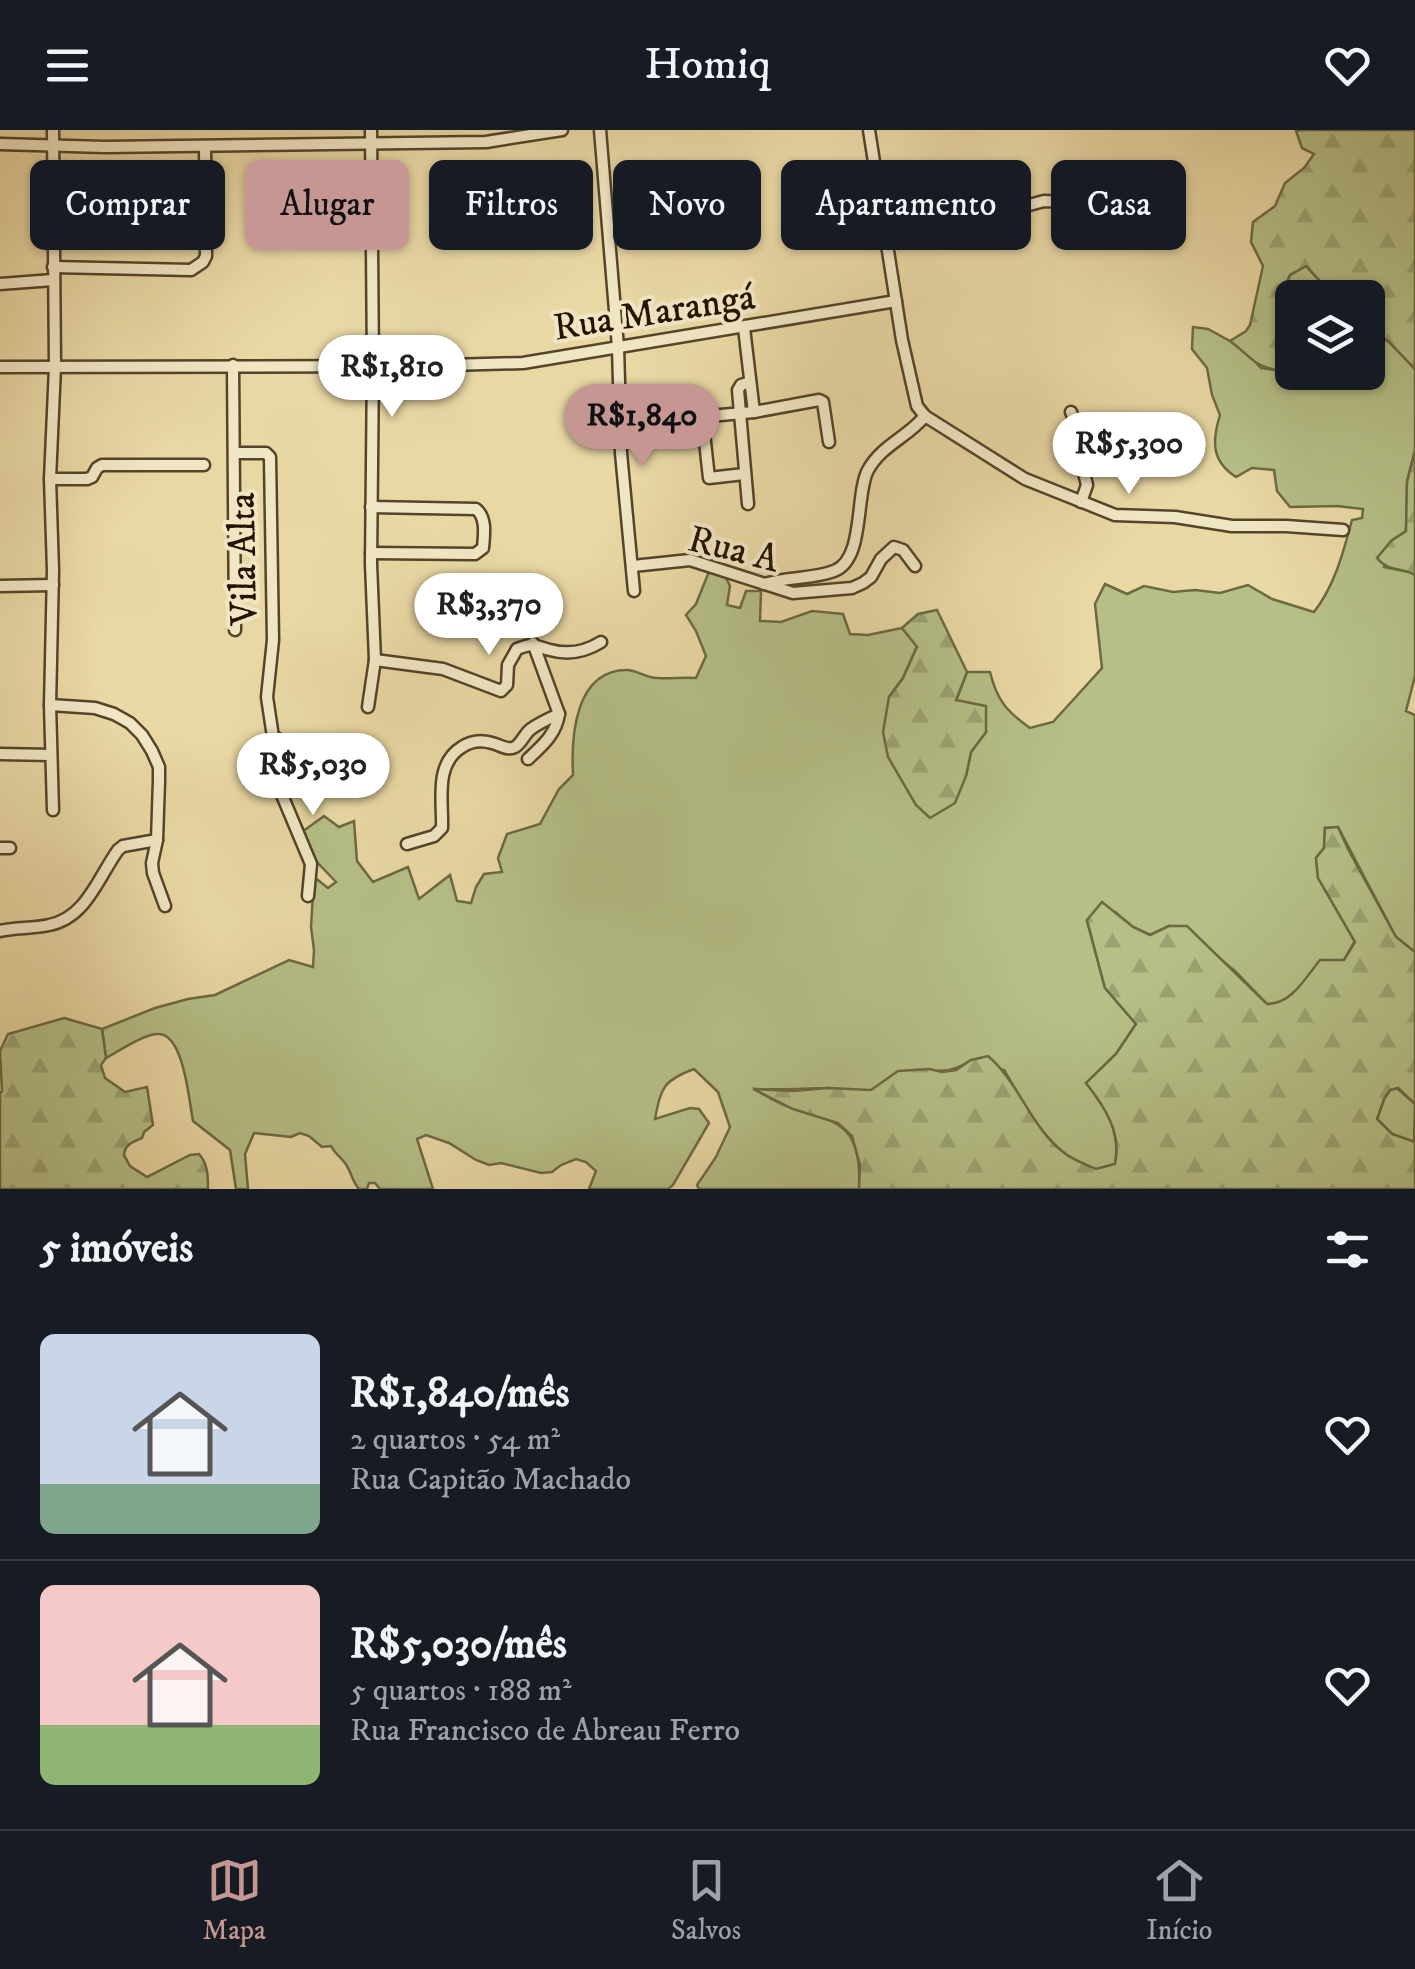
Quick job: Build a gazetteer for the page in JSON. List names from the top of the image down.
{
  "streets": {
    "street": ["Rua Marangá", "Rua A", "Vila Alta"]
  },
  "crossings": [
    ["Rua Marangá", "Vila Alta"]
  ],
  "page": {
    "header": "Homiq",
    "chip": [
      "Comprar",
      "Alugar",
      "Filtros",
      "Novo",
      "Apartamento",
      "Casa"
    ],
    "price": [
      "R$1,810",
      "R$1,840",
      "R$5,300",
      "R$3,370",
      "R$5,030"
    ],
    "heading": "5 imóveis",
    "list": [
      {
        "name": "R$1,840/mês",
        "note": "2 quartos · 54 m² · Rua Capitão Machado"
      },
      {
        "name": "R$5,030/mês",
        "note": "5 quartos · 188 m² · Rua Francisco de Abreau Ferro"
      }
    ],
    "tabs": ["Mapa", "Salvos", "Início"]
  }
}
